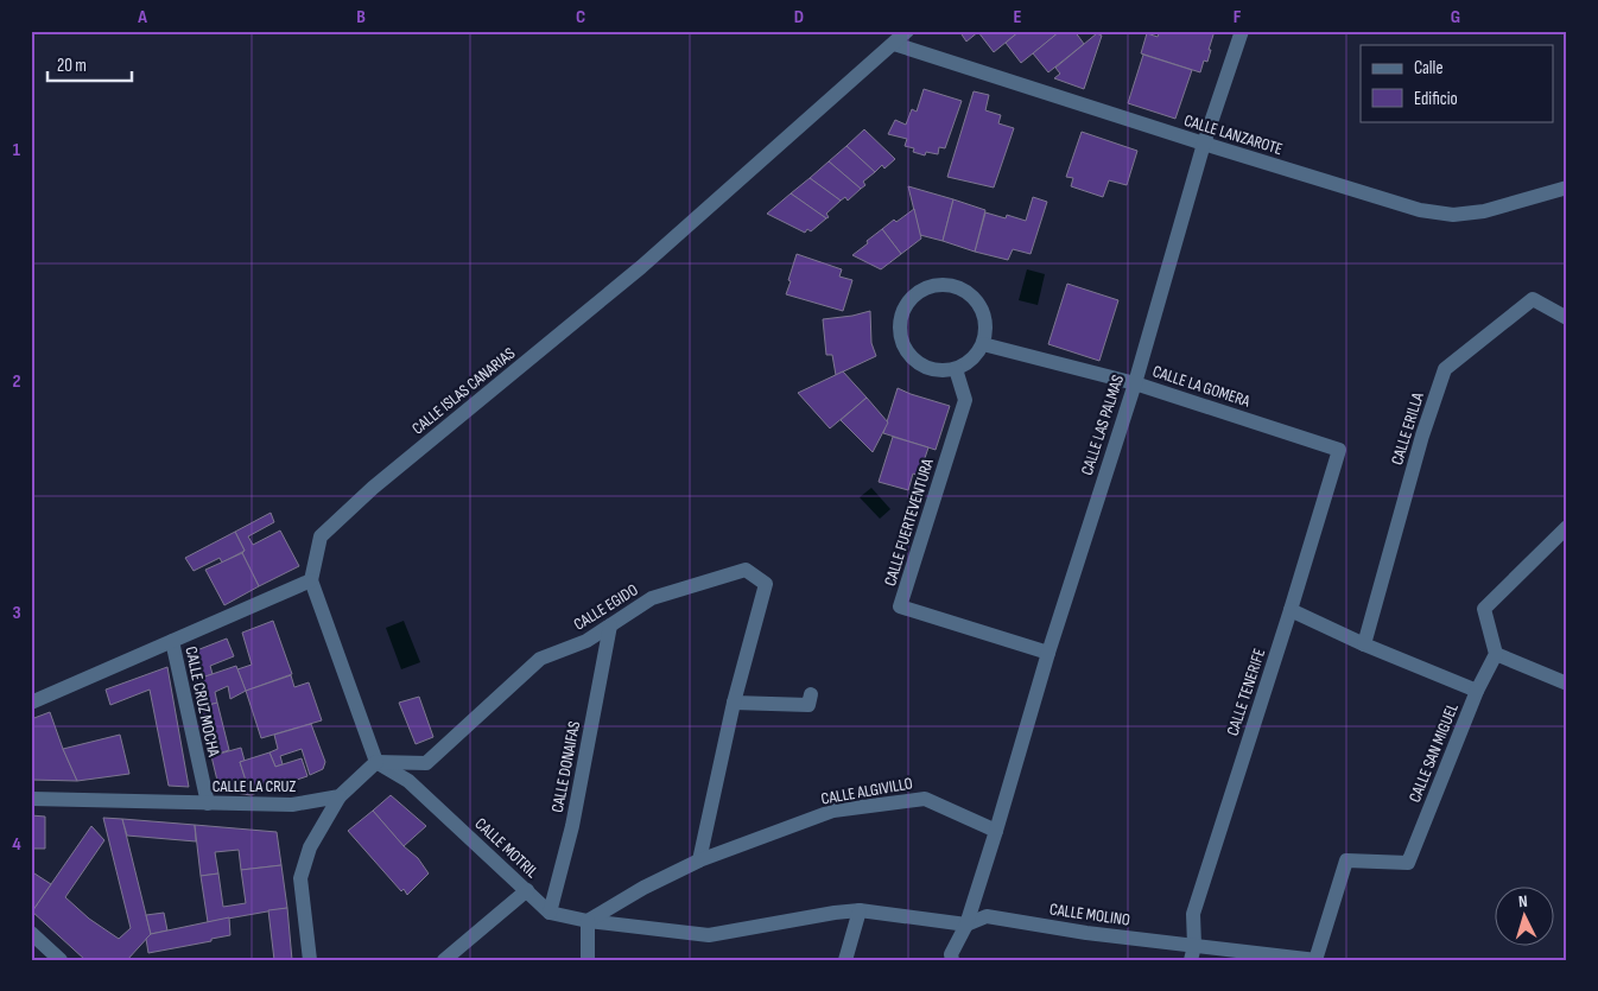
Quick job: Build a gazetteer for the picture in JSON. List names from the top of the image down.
{
  "streets": {
    "street": [
      "CALLE LANZAROTE",
      "CALLE LA GOMERA",
      "CALLE ISLAS CANARIAS",
      "CALLE LAS PALMAS",
      "CALLE ERILLA",
      "CALLE FUERTEVENTURA",
      "CALLE EGIDO",
      "CALLE TENERIFE",
      "CALLE CRUZ MOCHA",
      "CALLE SAN MIGUEL",
      "CALLE DONAIFAS",
      "CALLE LA CRUZ",
      "CALLE ALGIVILLO",
      "CALLE MOTRIL",
      "CALLE MOLINO"
    ]
  },
  "crossings": [
    ["CALLE LANZAROTE", "CALLE ISLAS CANARIAS"],
    ["CALLE LANZAROTE", "CALLE LAS PALMAS"],
    ["CALLE LA GOMERA", "CALLE LAS PALMAS"],
    ["CALLE LA GOMERA", "CALLE FUERTEVENTURA"],
    ["CALLE LA GOMERA", "CALLE TENERIFE"],
    ["CALLE LAS PALMAS", "CALLE FUERTEVENTURA"],
    ["CALLE LAS PALMAS", "CALLE ALGIVILLO"],
    ["CALLE EGIDO", "CALLE DONAIFAS"],
    ["CALLE EGIDO", "CALLE ALGIVILLO"],
    ["CALLE EGIDO", "CALLE MOTRIL"],
    ["CALLE TENERIFE", "CALLE MOLINO"],
    ["CALLE CRUZ MOCHA", "CALLE LA CRUZ"],
    ["CALLE SAN MIGUEL", "CALLE MOLINO"],
    ["CALLE DONAIFAS", "CALLE MOTRIL"],
    ["CALLE ALGIVILLO", "CALLE MOLINO"]
  ],
  "legend": ["Calle", "Edificio"],
  "scale_bar": "20 m",
  "north": "top",
  "grid": {
    "columns": [
      "A",
      "B",
      "C",
      "D",
      "E",
      "F",
      "G"
    ],
    "rows": [
      "1",
      "2",
      "3",
      "4"
    ]
  }
}
